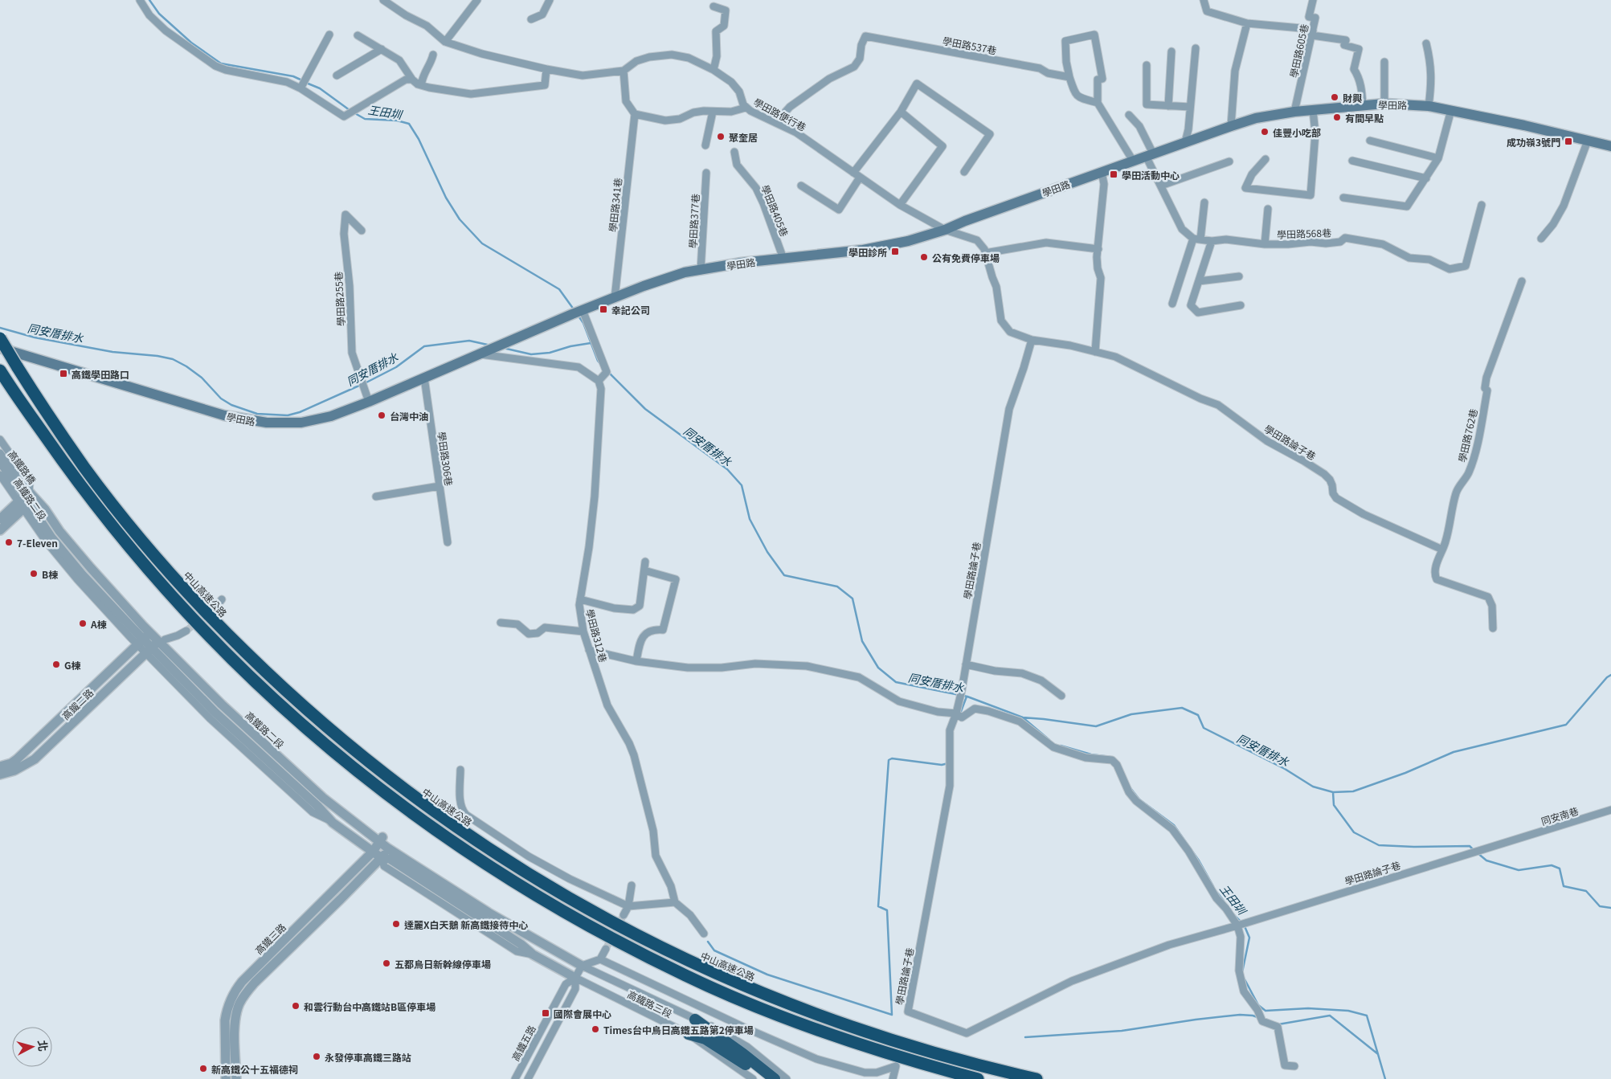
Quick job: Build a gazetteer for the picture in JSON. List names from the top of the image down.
{
  "streets": {
    "highway": ["中山高速公路"],
    "main road": ["學田路"],
    "street": [
      "學田路537巷",
      "學田路605巷",
      "學田路便行巷",
      "學田路341巷",
      "學田路405巷",
      "學田路377巷",
      "學田路568巷",
      "學田路255巷",
      "學田路762巷",
      "學田路論子巷",
      "學田路306巷",
      "高鐵路橋",
      "高鐵路二段",
      "學田路312巷",
      "高鐵二路",
      "同安南巷",
      "高鐵三路",
      "高鐵路三段",
      "高鐵五路"
    ]
  },
  "crossings": [
    ["學田路537巷", "學田路便行巷"],
    ["學田路605巷", "學田路"],
    ["學田路", "學田路便行巷"],
    ["學田路", "學田路341巷"],
    ["學田路", "學田路405巷"],
    ["學田路", "學田路377巷"],
    ["學田路", "學田路255巷"],
    ["學田路", "學田路論子巷"],
    ["學田路", "學田路306巷"],
    ["學田路便行巷", "學田路論子巷"],
    ["學田路762巷", "學田路論子巷"],
    ["學田路論子巷", "同安南巷"],
    ["高鐵路橋", "高鐵路二段"],
    ["高鐵路二段", "高鐵二路"],
    ["高鐵路二段", "高鐵三路"],
    ["高鐵路二段", "高鐵路三段"],
    ["高鐵路二段", "高鐵五路"],
    ["高鐵路三段", "高鐵五路"]
  ],
  "water": ["王田圳", "同安厝排水"],
  "places": {
    "other": [
      "財興",
      "有間早點",
      "佳豐小吃部",
      "聚奎居",
      "公有免費停車場",
      "台灣中油",
      "7-Eleven",
      "B棟",
      "A棟",
      "G棟",
      "達麗X白天鵝 新高鐵接待中心",
      "五都烏日新幹線停車場",
      "和雲行動台中高鐵站B區停車場",
      "Times台中烏日高鐵五路第2停車場",
      "永發停車高鐵三路站",
      "新高鐵公十五福德祠"
    ],
    "transit": [
      "成功嶺3號門",
      "學田活動中心",
      "學田診所",
      "幸記公司",
      "高鐵學田路口",
      "國際會展中心"
    ]
  },
  "north": "right"
}
